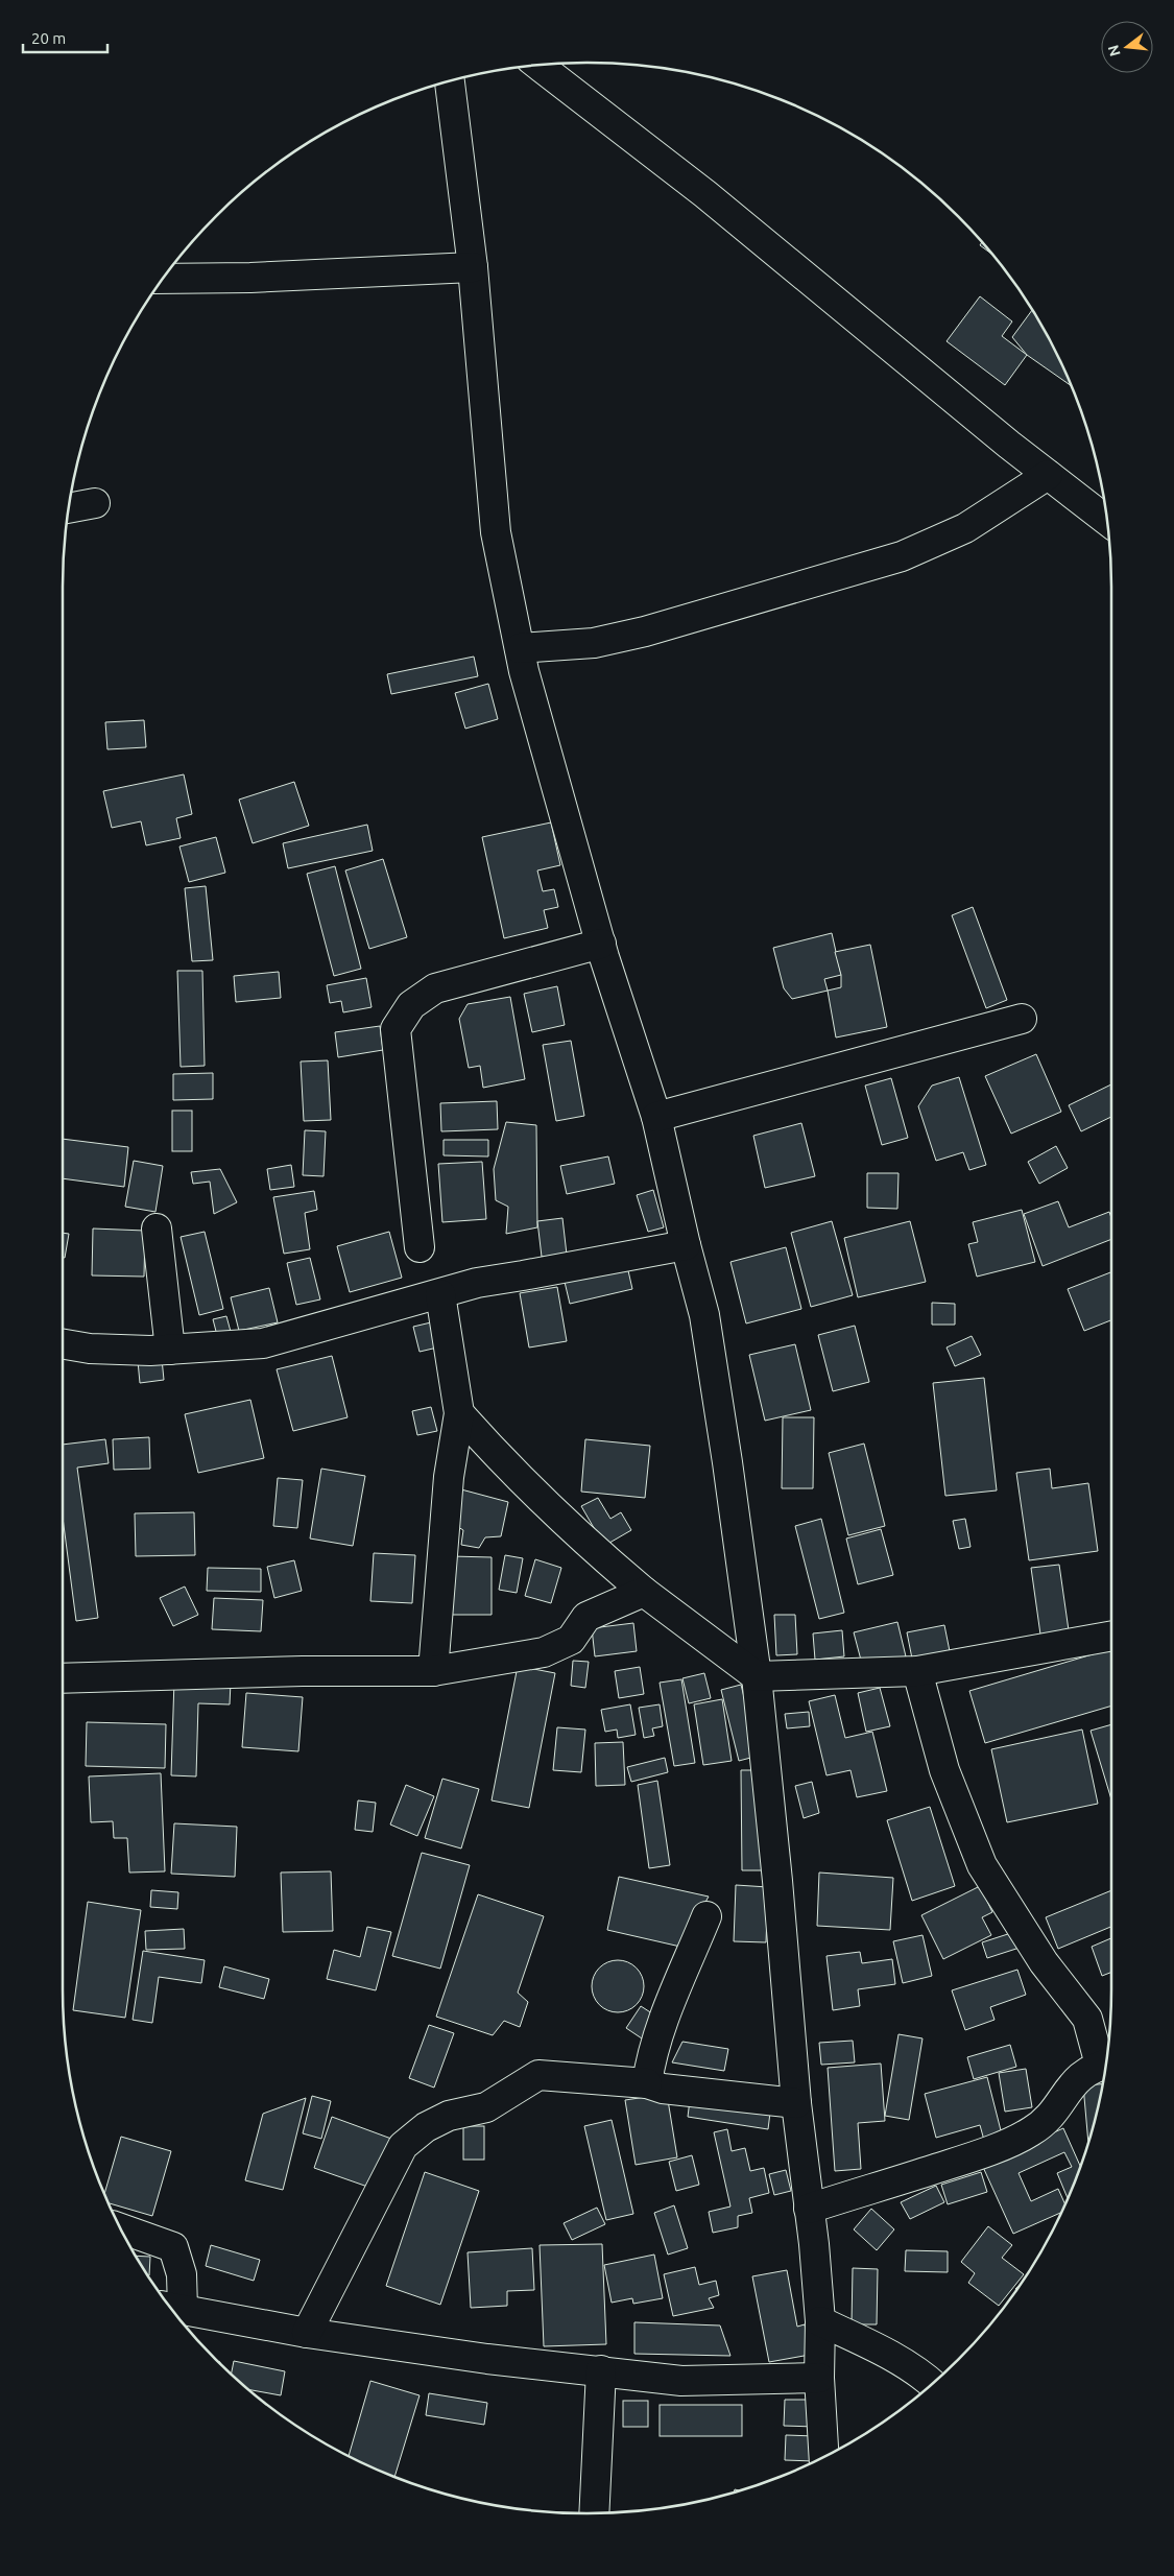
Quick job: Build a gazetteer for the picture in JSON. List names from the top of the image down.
{
  "scale_bar": "20 m",
  "north": "left"
}
